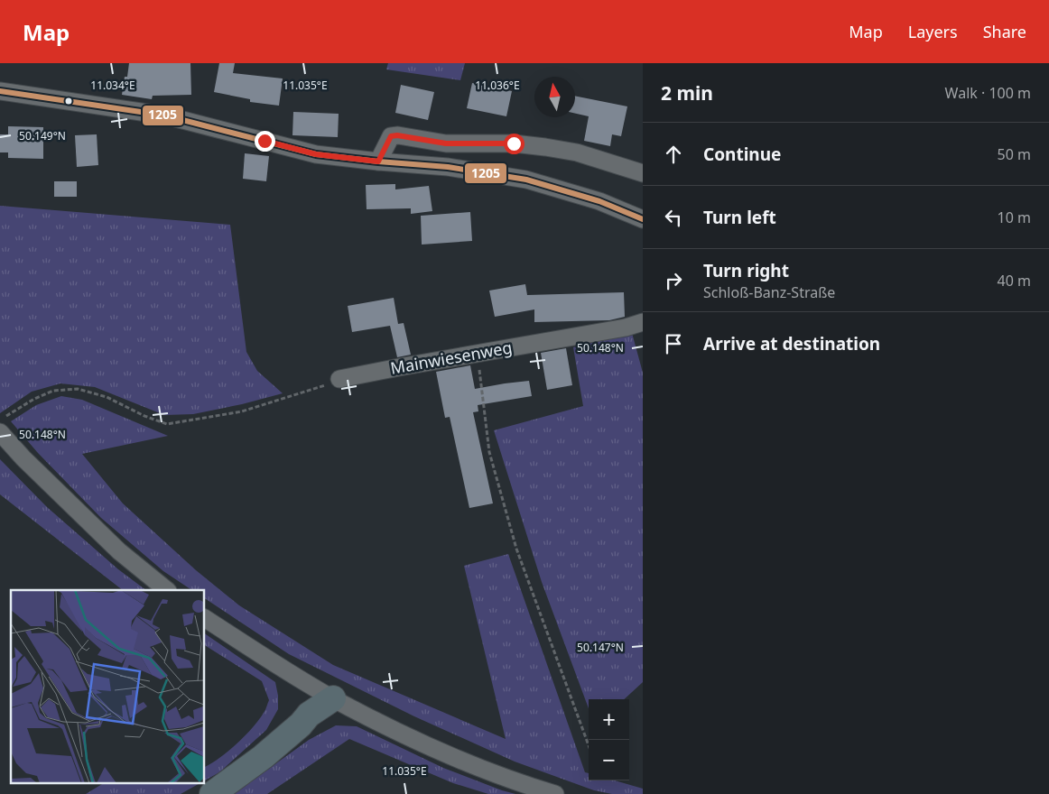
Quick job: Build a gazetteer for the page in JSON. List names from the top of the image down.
{
  "streets": {
    "street": ["Mainwiesenweg"]
  },
  "lines": ["transit line 1205"],
  "north": "top",
  "page": {
    "header": "Map",
    "nav": ["Map", "Layers", "Share"],
    "heading": ["2 min", "Walk · 100 m"],
    "list": [
      ["Continue", "50 m"],
      ["Turn left", "10 m"],
      ["Turn right", "Schloß-Banz-Straße", "40 m"],
      "Arrive at destination"
    ],
    "map_buttons": ["+", "−"]
  },
  "coordinates": [
    "11.034°E",
    "11.035°E",
    "11.036°E",
    "50.149°N",
    "50.148°N",
    "50.147°N"
  ]
}
